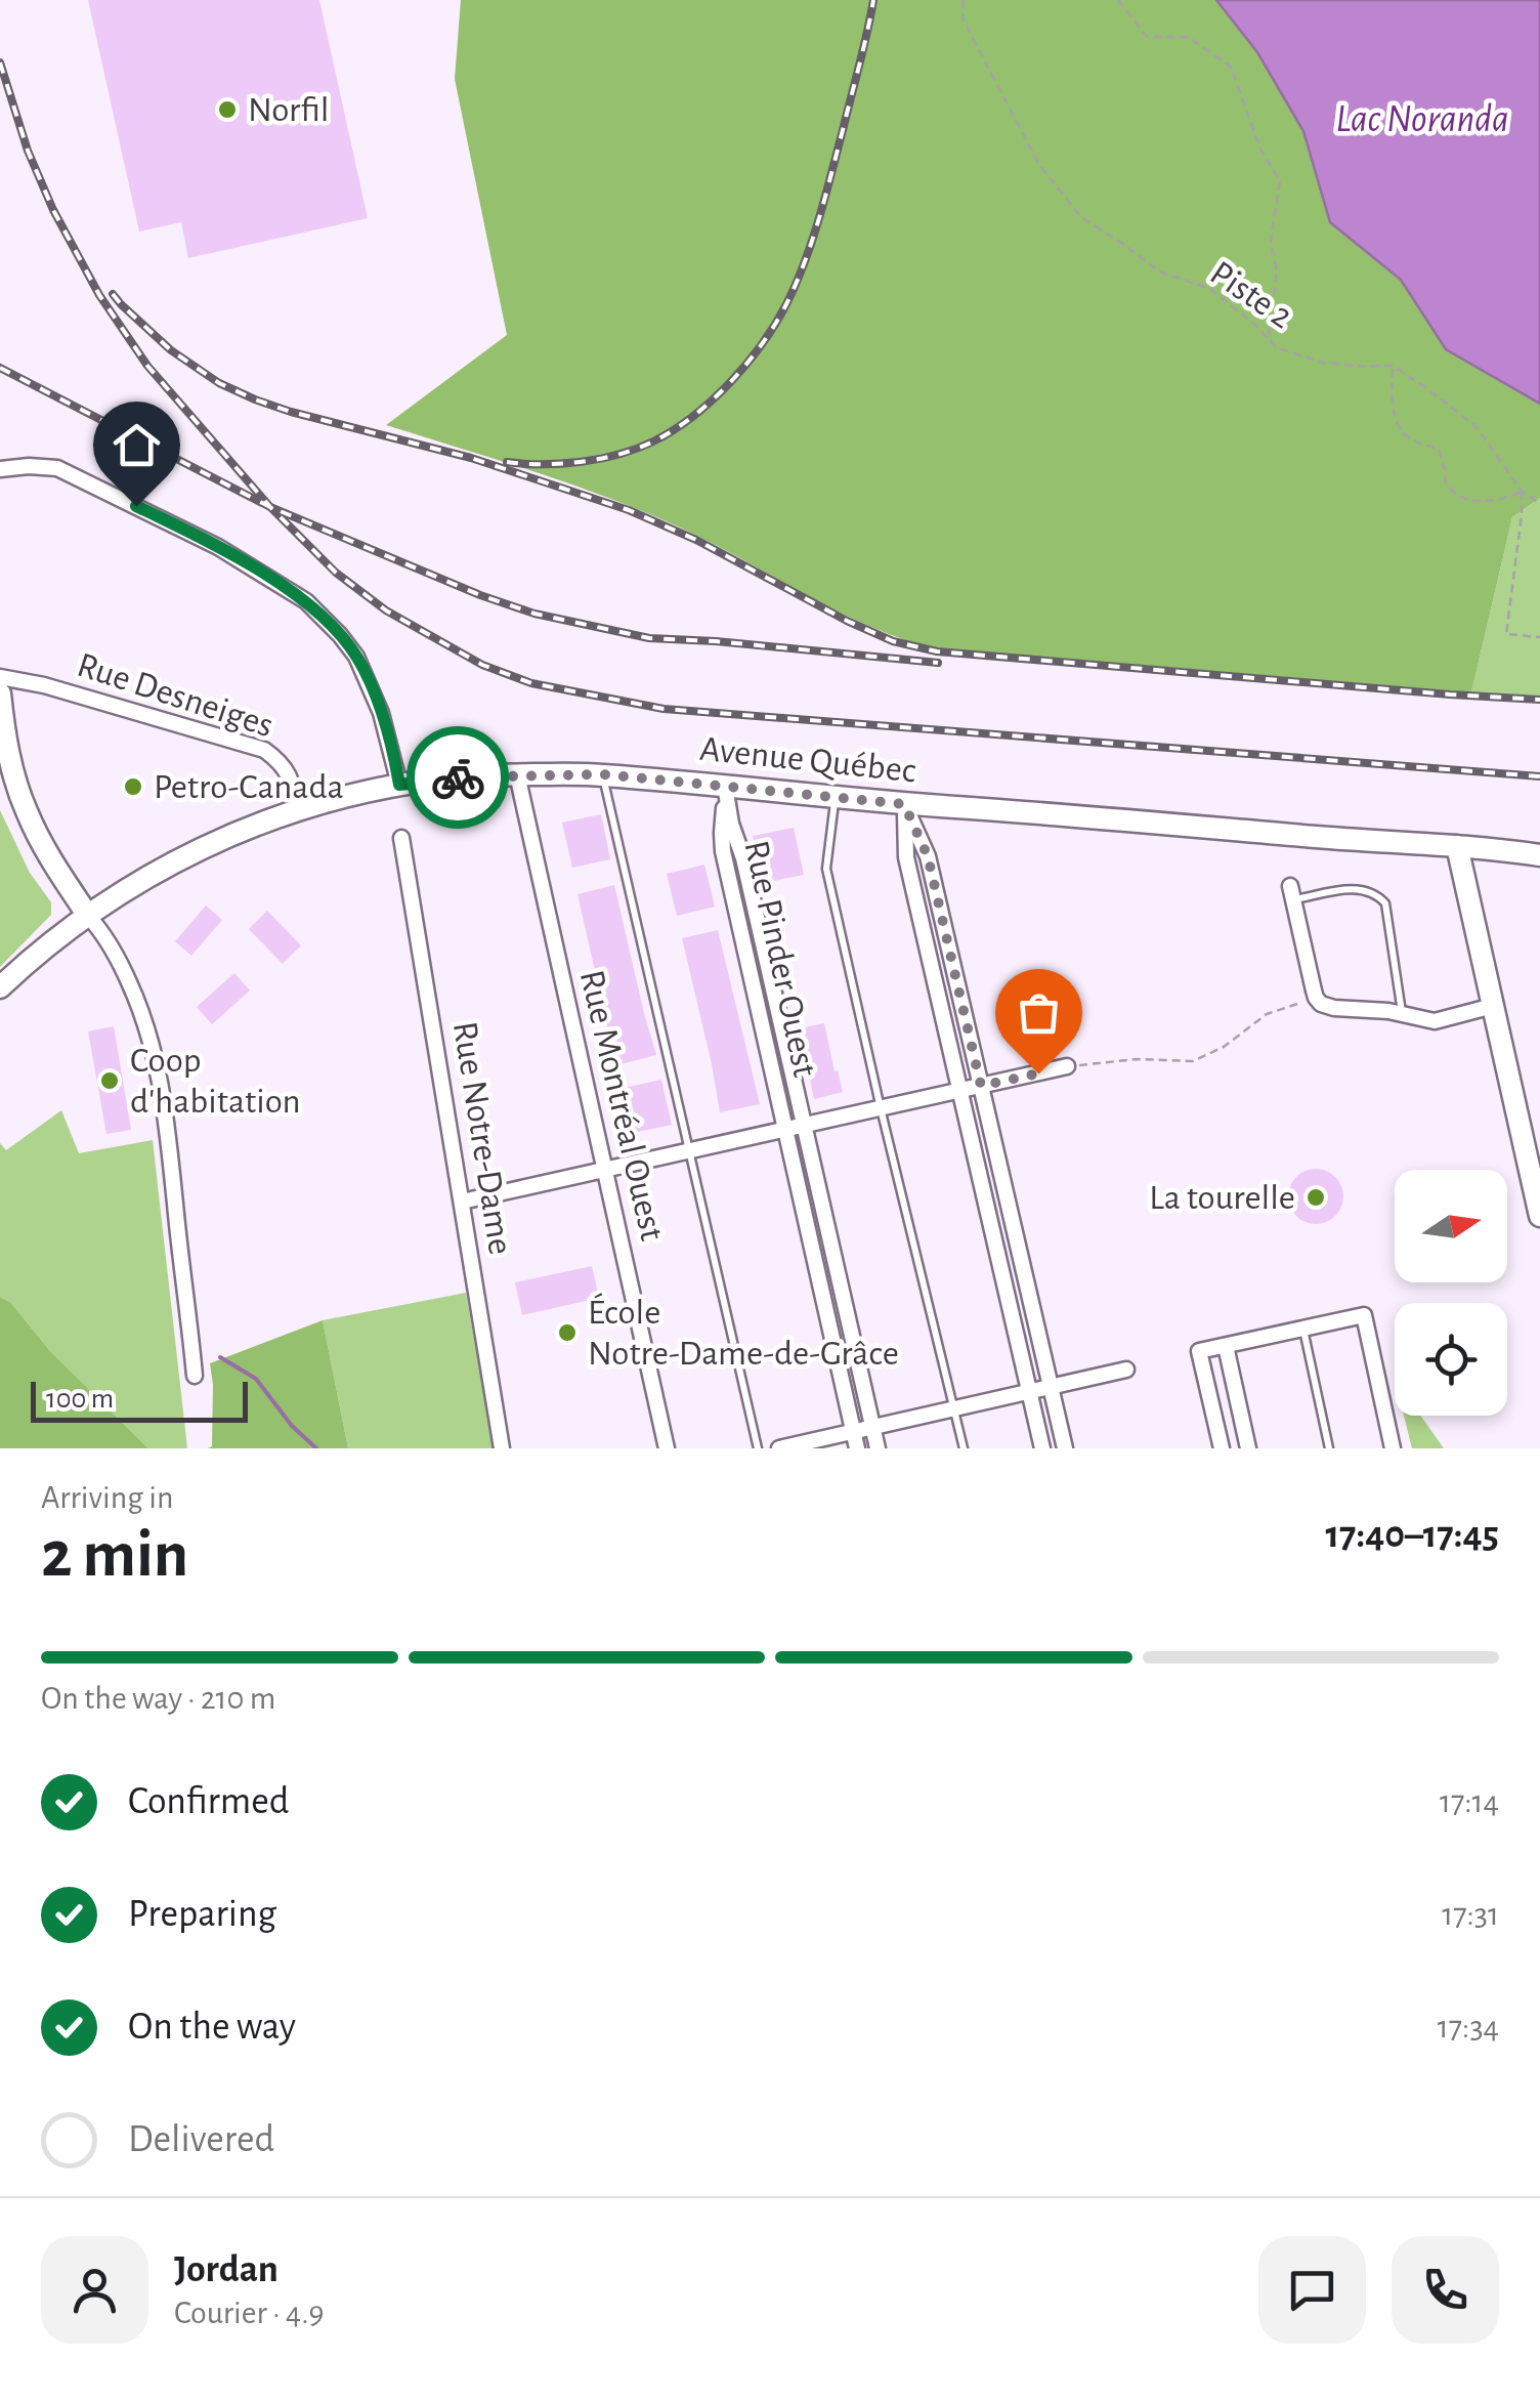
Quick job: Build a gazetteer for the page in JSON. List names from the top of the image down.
{
  "streets": {
    "main road": ["Avenue Québec"],
    "street": [
      "Rue Desneiges",
      "Rue Pinder Ouest",
      "Rue Montréal Ouest",
      "Rue Notre-Dame"
    ],
    "path": ["Piste 2"]
  },
  "crossings": [
    ["Rue Desneiges", "Avenue Québec"],
    ["Avenue Québec", "Rue Pinder Ouest"],
    ["Avenue Québec", "Rue Montréal Ouest"]
  ],
  "water": ["Lac Noranda"],
  "places": [
    "Norfil",
    "Petro-Canada",
    "Coop d'habitation",
    "La tourelle",
    "École Notre-Dame-de-Grâce"
  ],
  "scale_bar": "100 m",
  "north": "right",
  "page": {
    "scale": "100 m",
    "heading": ["2 min", "Arriving in", "17:40–17:45"],
    "panel": ["Jordan", "Courier · 4.9"],
    "bar": "On the way · 210 m",
    "list": [
      ["Confirmed", "17:14"],
      ["Preparing", "17:31"],
      ["On the way", "17:34"],
      "Delivered"
    ]
  }
}
